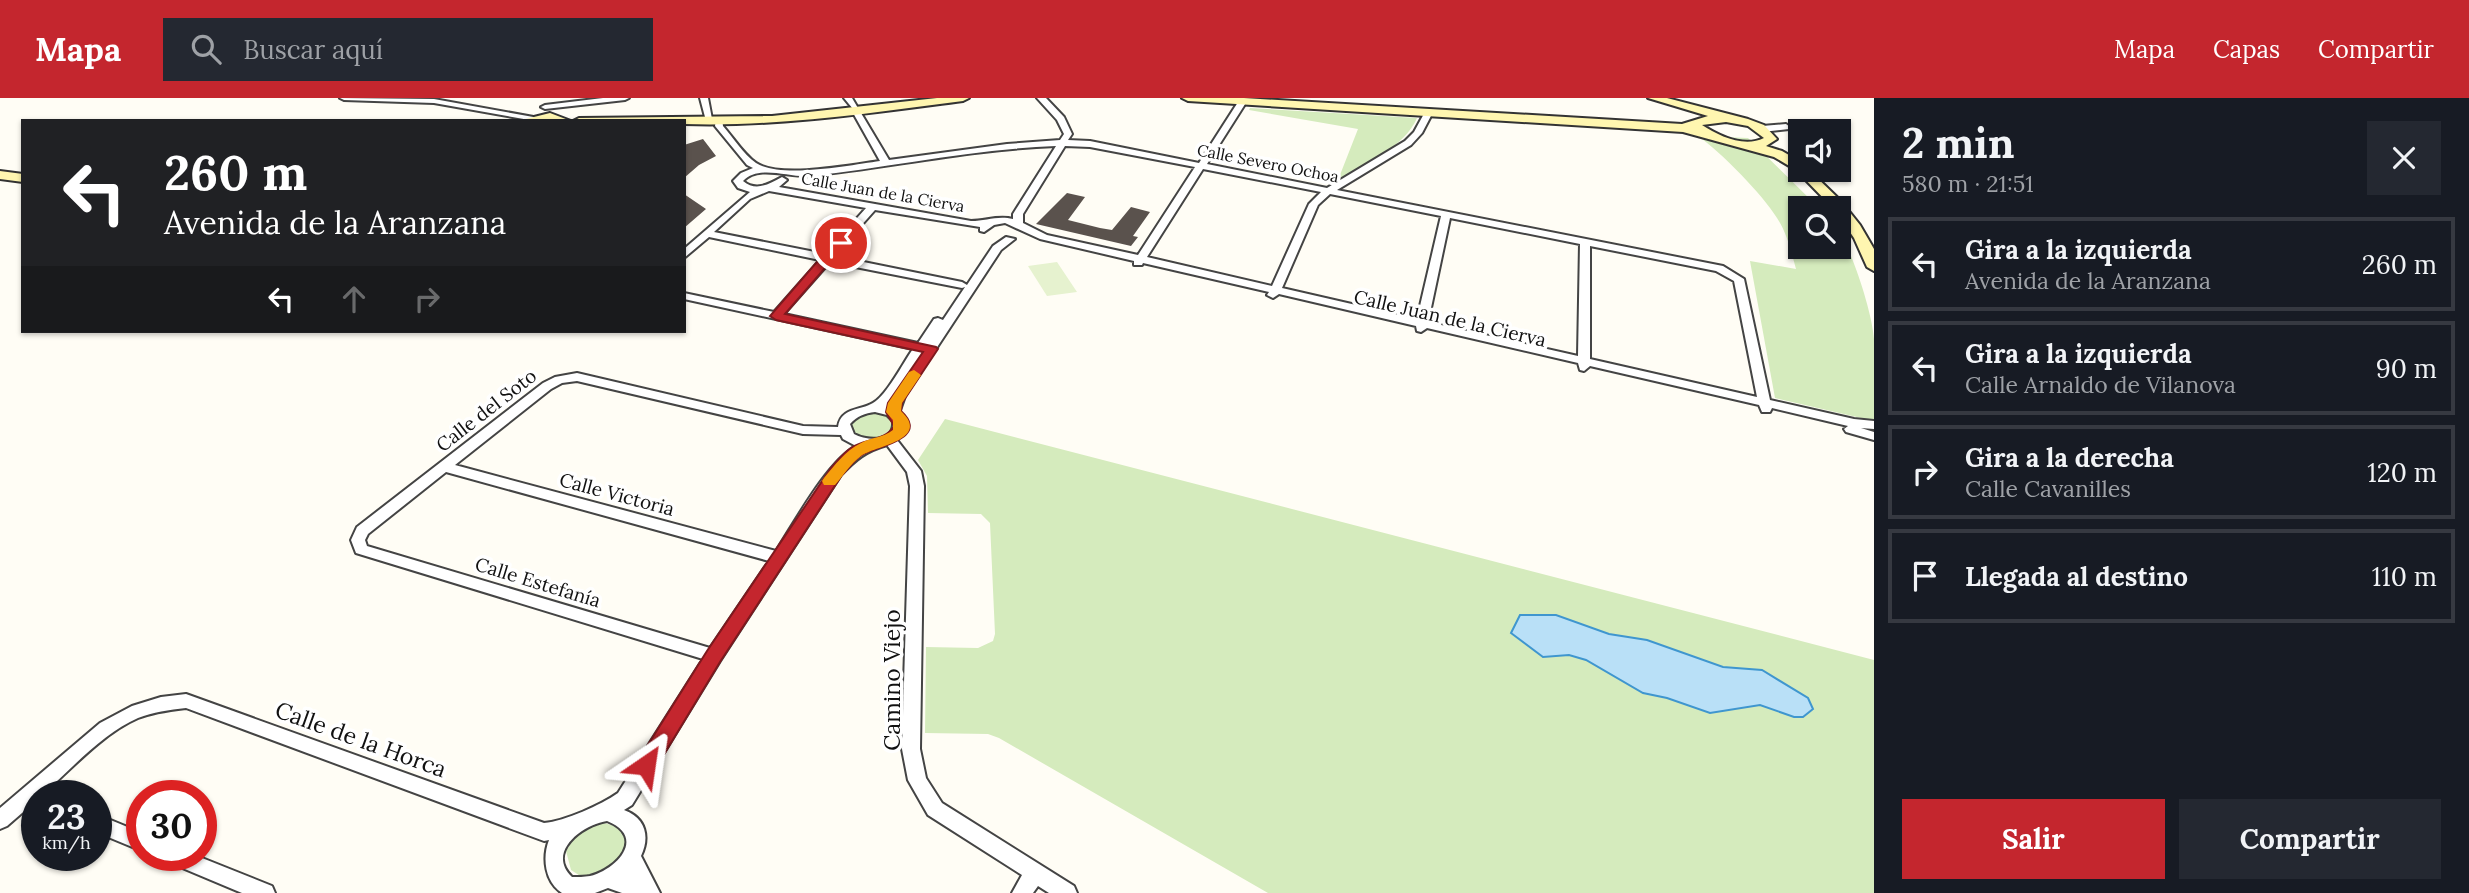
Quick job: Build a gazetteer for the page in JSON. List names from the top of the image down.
{
  "streets": {
    "street": [
      "Calle Severo Ochoa",
      "Calle Juan de la Cierva",
      "Calle del Soto",
      "Calle Victoria",
      "Calle Estefanía",
      "Camino Viejo",
      "Calle de la Horca"
    ]
  },
  "crossings": [
    ["Calle Severo Ochoa", "Calle Juan de la Cierva"],
    ["Calle del Soto", "Calle Victoria"],
    ["Calle del Soto", "Calle Estefanía"],
    ["Calle del Soto", "Camino Viejo"]
  ],
  "page": {
    "header": "Mapa",
    "search": "Buscar aquí",
    "nav": ["Mapa", "Capas", "Compartir"],
    "heading": ["2 min", "580 m · 21:51"],
    "turn": ["260 m", "Avenida de la Aranzana"],
    "list": [
      {
        "name": "Gira a la izquierda",
        "note": "Avenida de la Aranzana",
        "value": "260 m"
      },
      {
        "name": "Gira a la izquierda",
        "note": "Calle Arnaldo de Vilanova",
        "value": "90 m"
      },
      {
        "name": "Gira a la derecha",
        "note": "Calle Cavanilles",
        "value": "120 m"
      },
      {
        "name": "Llegada al destino",
        "value": "110 m"
      }
    ],
    "speed": "23 km/h",
    "limit": "30",
    "buttons": ["Salir", "Compartir"]
  }
}
